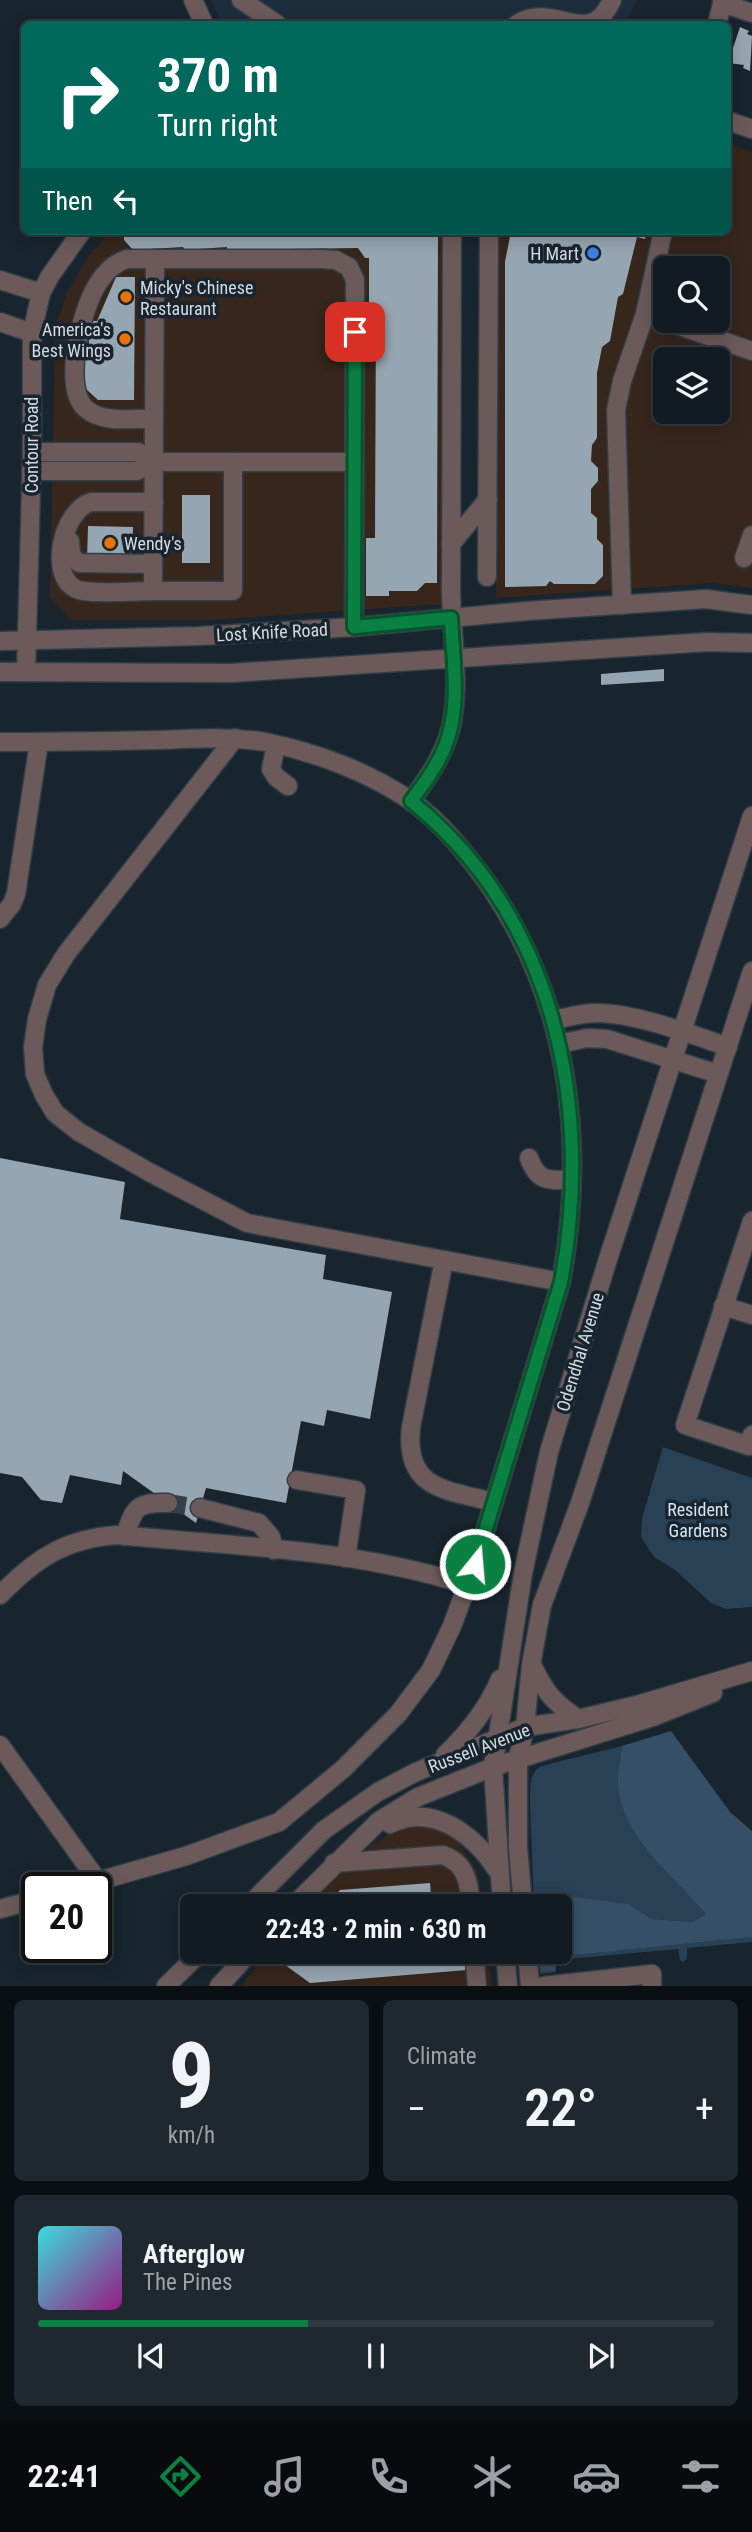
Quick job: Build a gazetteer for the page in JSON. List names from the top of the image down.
{
  "streets": {
    "street": [
      "Contour Road",
      "Lost Knife Road",
      "Odendhal Avenue",
      "Russell Avenue"
    ]
  },
  "crossings": [
    ["Contour Road", "Lost Knife Road"],
    ["Odendhal Avenue", "Russell Avenue"]
  ],
  "parks": ["Resident Gardens"],
  "places": [
    "H Mart",
    "Micky's Chinese Restaurant",
    "America's Best Wings",
    "Wendy's"
  ],
  "page": {
    "turn": ["370 m", "Turn right"],
    "then": "Then",
    "limit": "20",
    "trip": "22:43 · 2 min · 630 m",
    "tile": [
      ["9", "km/h"],
      "Climate"
    ],
    "heat": ["−", "22°", "+"],
    "song": ["Afterglow", "The Pines"],
    "tabs": "22:41"
  }
}
